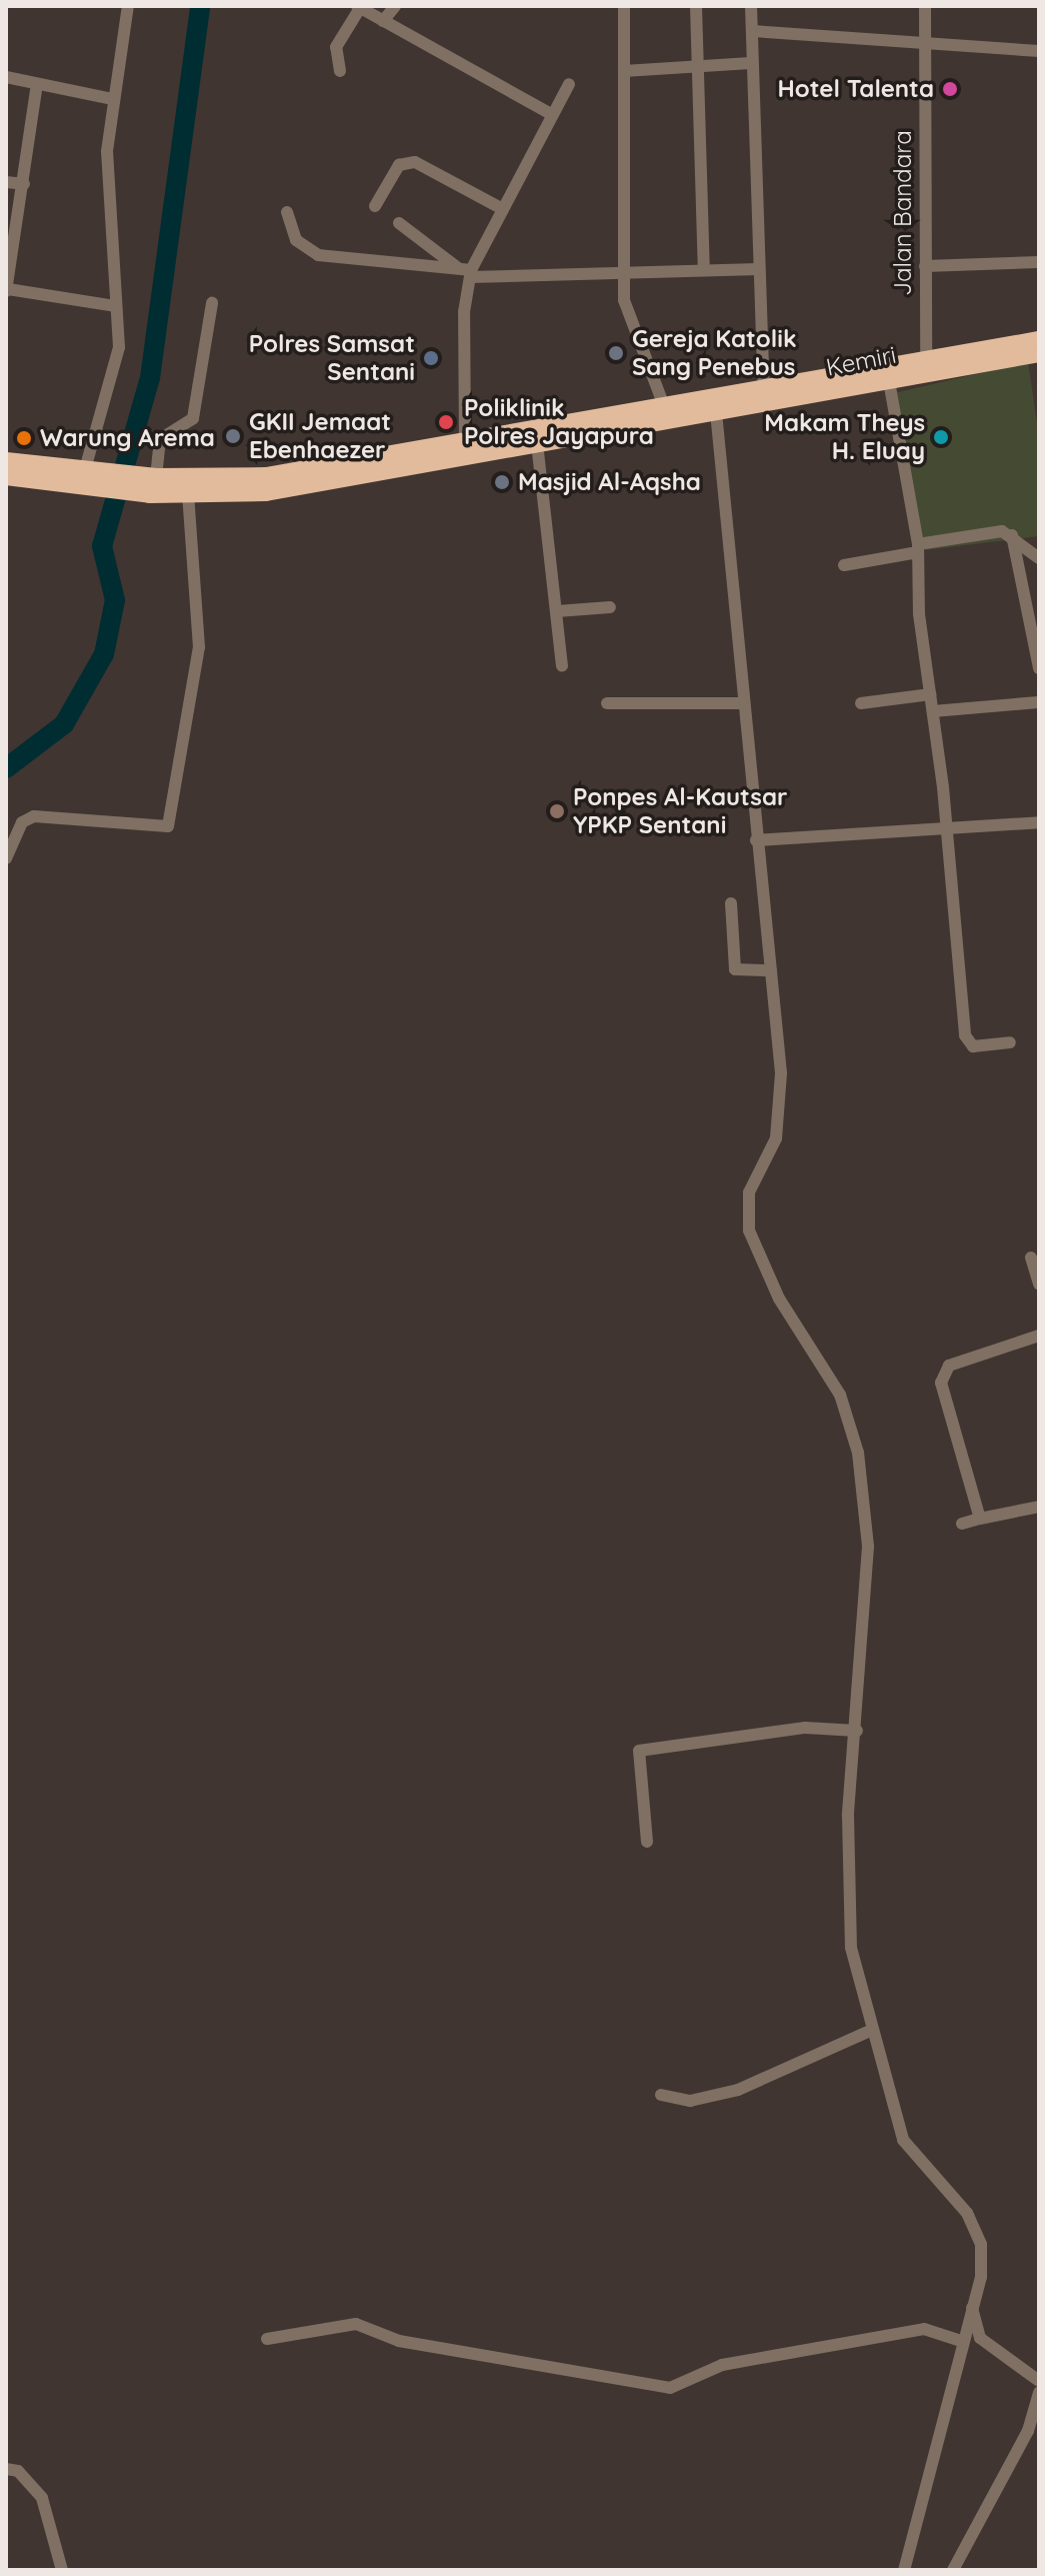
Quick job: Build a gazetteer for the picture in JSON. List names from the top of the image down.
{
  "streets": {
    "highway": ["Kemiri"],
    "street": ["Jalan Bandara"]
  },
  "crossings": [
    ["Jalan Bandara", "Kemiri"]
  ],
  "places": [
    "Hotel Talenta",
    "Gereja Katolik Sang Penebus",
    "Polres Samsat Sentani",
    "Poliklinik Polres Jayapura",
    "GKII Jemaat Ebenhaezer",
    "Makam Theys H. Eluay",
    "Warung Arema",
    "Masjid Al-Aqsha",
    "Ponpes Al-Kautsar YPKP Sentani"
  ]
}
